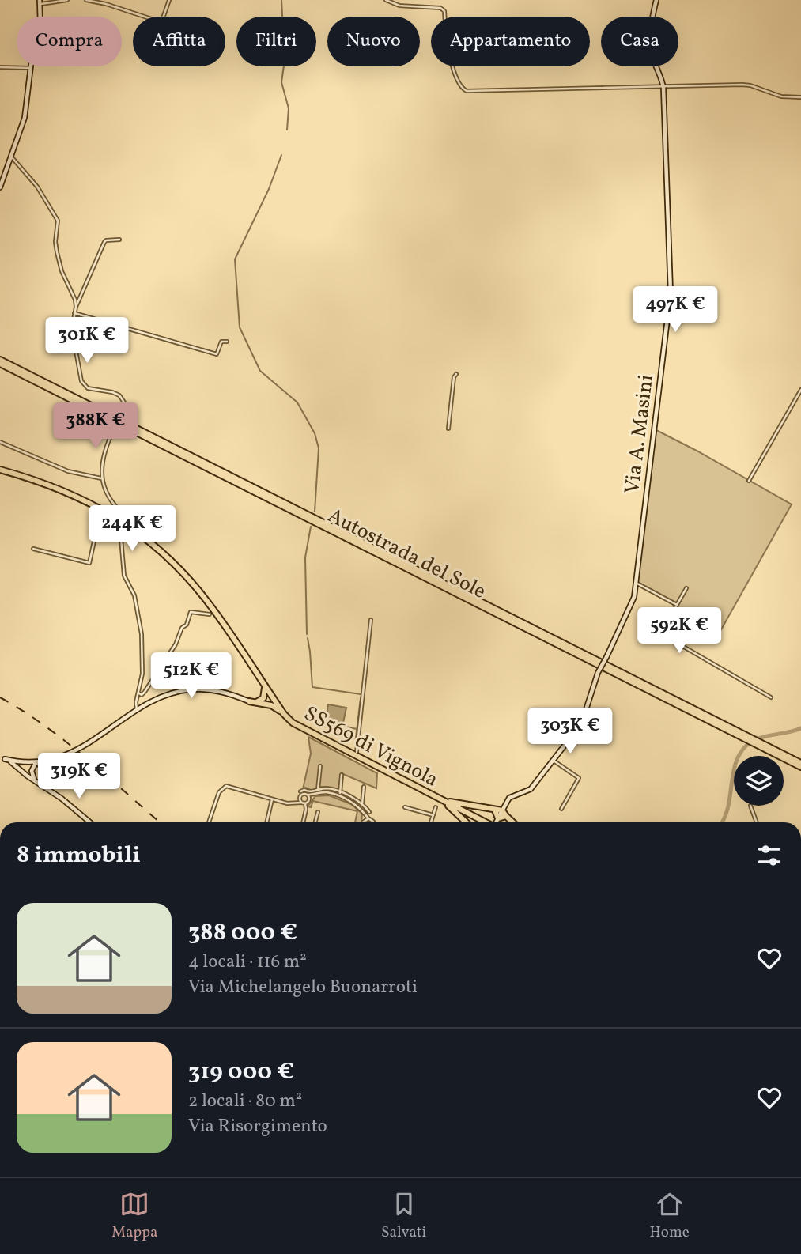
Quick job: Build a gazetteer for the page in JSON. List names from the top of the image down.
{
  "streets": {
    "highway": ["Autostrada del Sole", "SS569 di Vignola"],
    "street": ["Via A. Masini"]
  },
  "page": {
    "chip": [
      "Compra",
      "Affitta",
      "Filtri",
      "Nuovo",
      "Appartamento",
      "Casa"
    ],
    "price": [
      "497K €",
      "301K €",
      "388K €",
      "244K €",
      "592K €",
      "512K €",
      "303K €",
      "319K €"
    ],
    "heading": "8 immobili",
    "list": [
      {
        "name": "388 000 €",
        "note": "4 locali · 116 m² · Via Michelangelo Buonarroti"
      },
      {
        "name": "319 000 €",
        "note": "2 locali · 80 m² · Via Risorgimento"
      }
    ],
    "tabs": ["Mappa", "Salvati", "Home"]
  }
}
